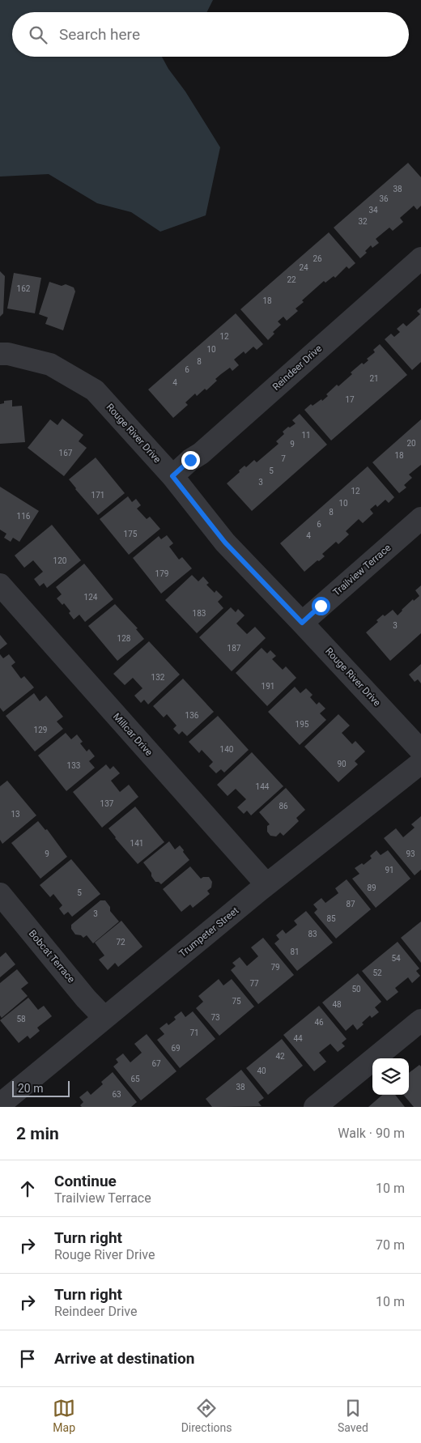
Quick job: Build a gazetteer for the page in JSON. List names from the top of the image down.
{
  "streets": {
    "street": [
      "Reindeer Drive",
      "Rouge River Drive",
      "Trailview Terrace",
      "Millcar Drive",
      "Trumpeter Street",
      "Bobcat Terrace"
    ]
  },
  "crossings": [
    ["Reindeer Drive", "Rouge River Drive"],
    ["Rouge River Drive", "Trailview Terrace"],
    ["Millcar Drive", "Trumpeter Street"],
    ["Trumpeter Street", "Bobcat Terrace"]
  ],
  "house_numbers": [
    "38",
    "36",
    "34",
    "32",
    "26",
    "24",
    "22",
    "162",
    "18",
    "12",
    "10",
    "8",
    "6",
    "21",
    "4",
    "17",
    "11",
    "20",
    "9",
    "167",
    "18",
    "7",
    "5",
    "3",
    "12",
    "171",
    "10",
    "8",
    "116",
    "6",
    "175",
    "4",
    "120",
    "179",
    "124",
    "183",
    "3",
    "128",
    "187",
    "132",
    "191",
    "136",
    "195",
    "129",
    "140",
    "90",
    "133",
    "144",
    "137",
    "86",
    "13",
    "141",
    "9",
    "93",
    "91",
    "89",
    "5",
    "87",
    "3",
    "85",
    "83",
    "72",
    "81",
    "54",
    "79",
    "52",
    "77",
    "50",
    "75",
    "48",
    "73",
    "58",
    "46",
    "71",
    "44",
    "69",
    "42",
    "67",
    "40",
    "65",
    "38",
    "63"
  ],
  "scale_bar": "20 m",
  "page": {
    "search": "Search here",
    "scale": "20 m",
    "heading": ["2 min", "Walk · 90 m"],
    "list": [
      ["Continue", "Trailview Terrace", "10 m"],
      ["Turn right", "Rouge River Drive", "70 m"],
      ["Turn right", "Reindeer Drive", "10 m"],
      "Arrive at destination"
    ],
    "nav": ["Map", "Directions", "Saved"]
  }
}
